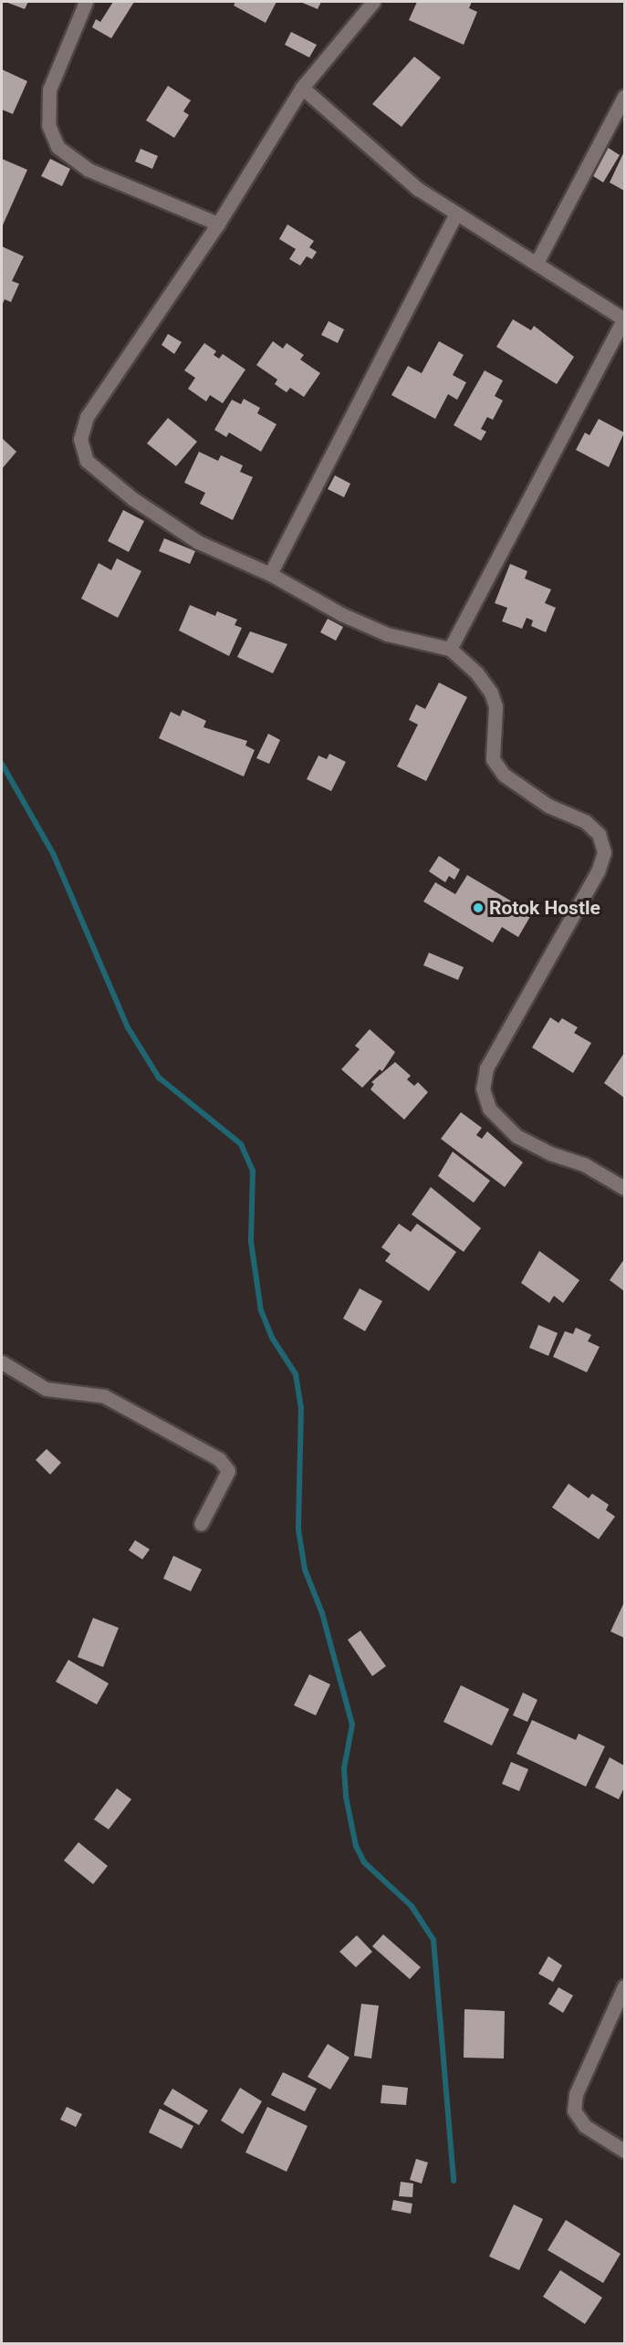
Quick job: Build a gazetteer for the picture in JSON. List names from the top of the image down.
{
  "places": ["Rotok Hostle"]
}
